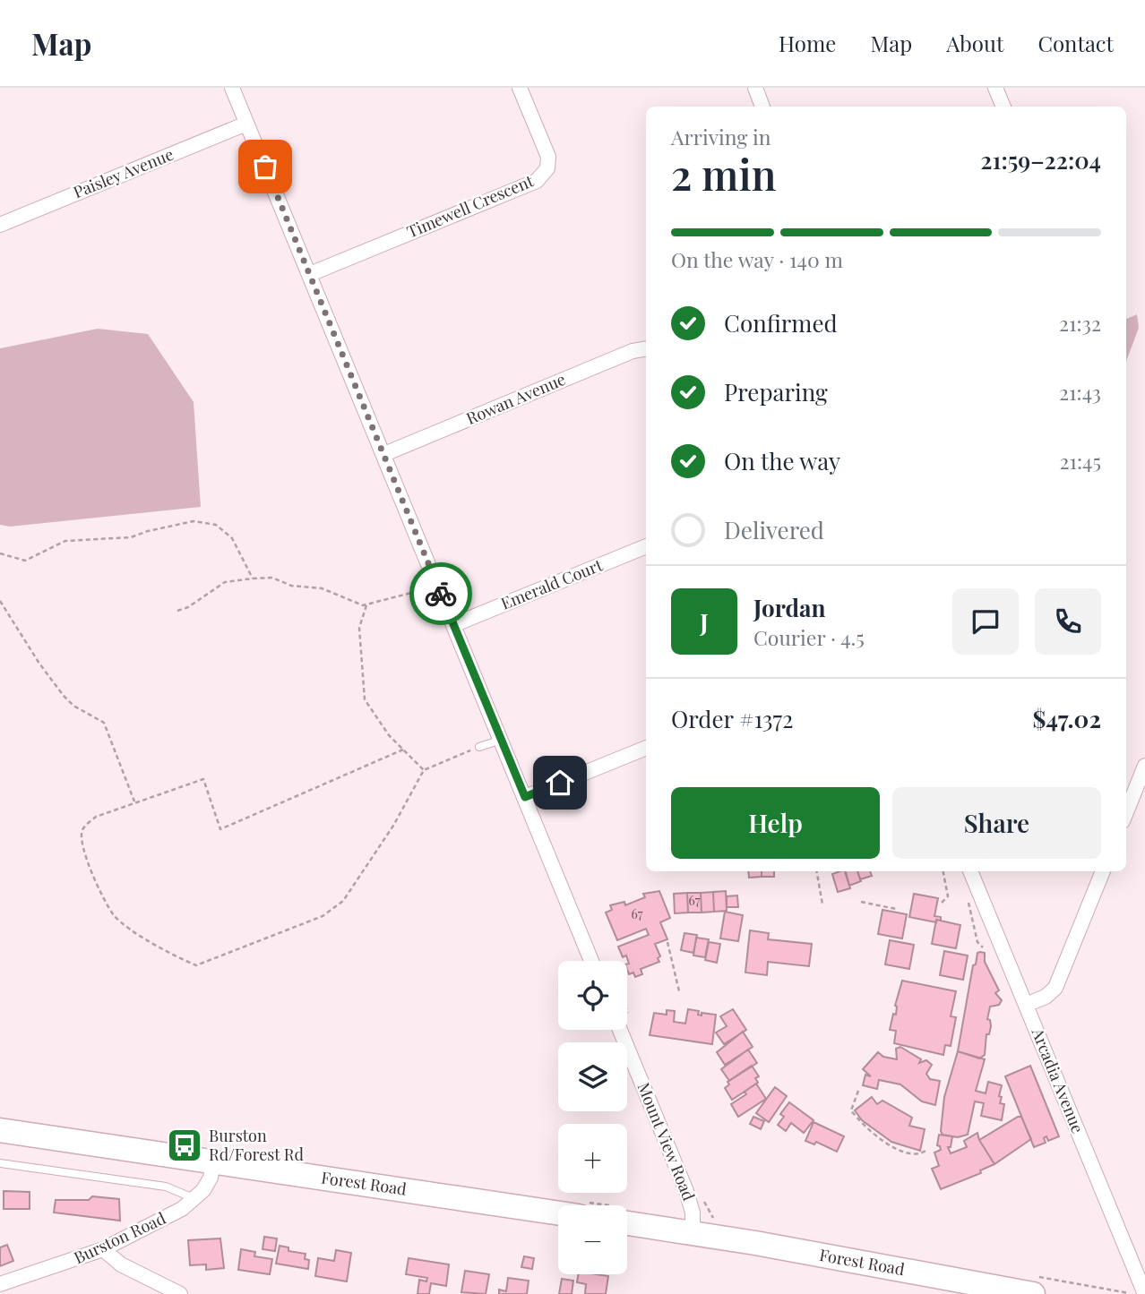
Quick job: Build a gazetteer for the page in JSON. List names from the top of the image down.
{
  "streets": {
    "main road": ["Forest Road"],
    "street": [
      "Paisley Avenue",
      "Timewell Crescent",
      "Rowan Avenue",
      "Emerald Court",
      "Arcadia Avenue",
      "Mount View Road",
      "Burston Road"
    ]
  },
  "crossings": [
    ["Mount View Road", "Forest Road"]
  ],
  "places": {
    "bus stop": ["Burston Rd/Forest Rd"]
  },
  "house_numbers": ["67", "67"],
  "page": {
    "header": "Map",
    "nav": [
      "Home",
      "Map",
      "About",
      "Contact"
    ],
    "heading": ["2 min", "Arriving in", "21:59–22:04"],
    "panel": [
      "Jordan",
      "Courier · 4.5",
      "Order #1372",
      "$47.02"
    ],
    "bar": "On the way · 140 m",
    "list": [
      ["Confirmed", "21:32"],
      ["Preparing", "21:43"],
      ["On the way", "21:45"],
      "Delivered"
    ],
    "round": "J",
    "buttons": ["Help", "Share"],
    "map_buttons": ["+", "−"]
  }
}
